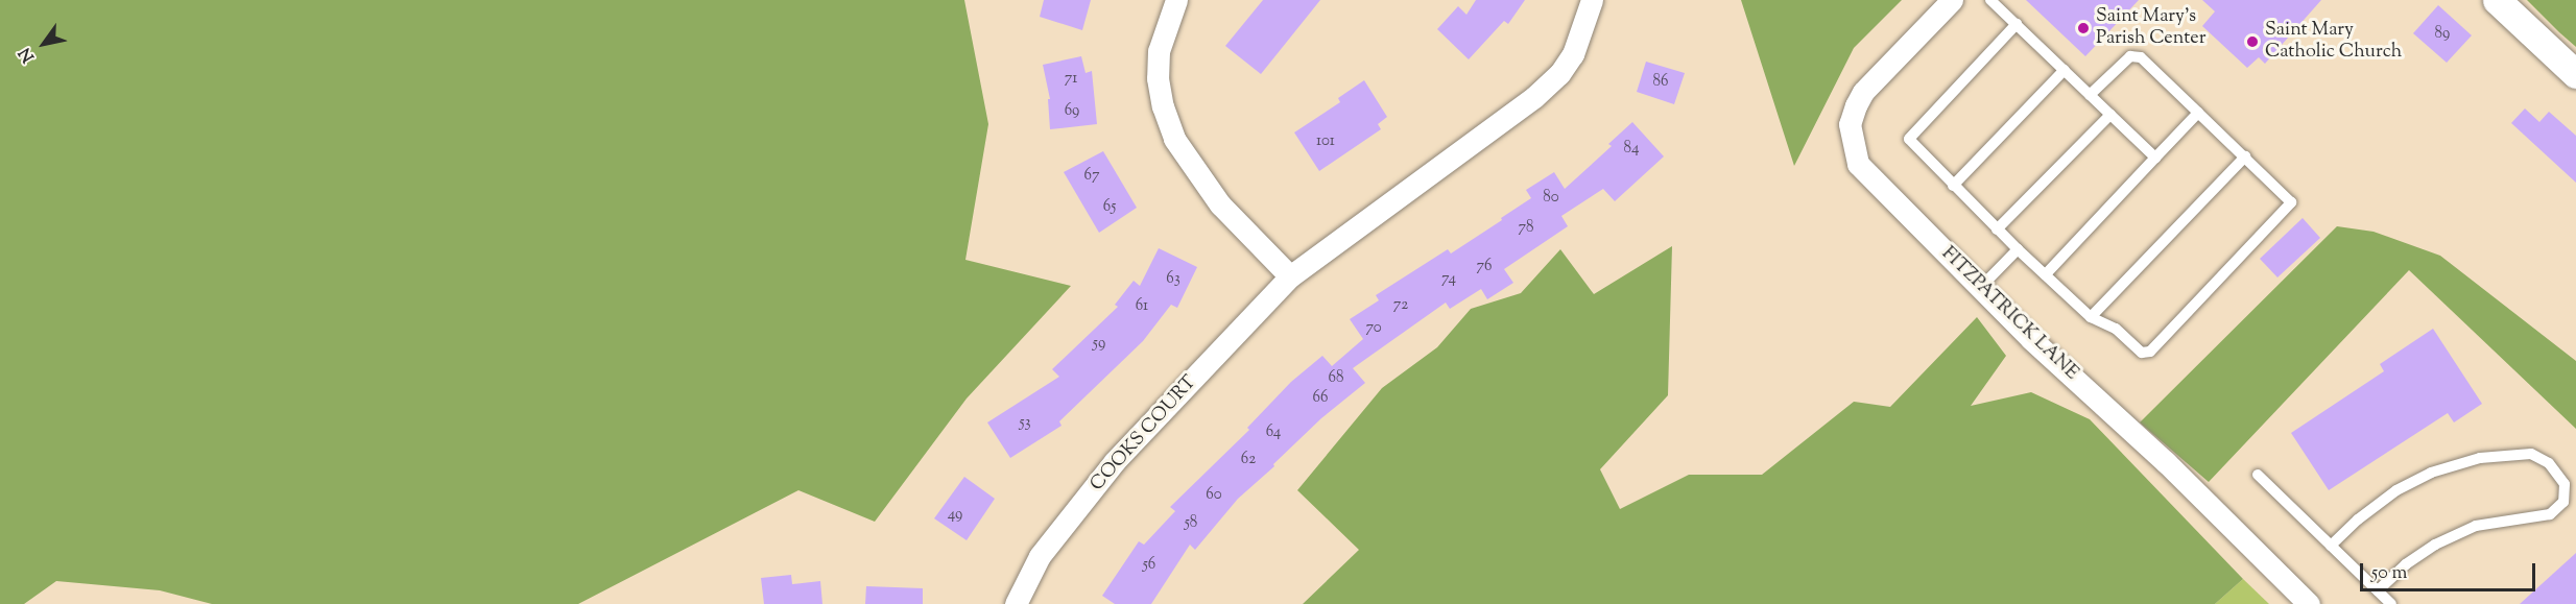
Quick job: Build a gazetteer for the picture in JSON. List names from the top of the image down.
{
  "streets": {
    "street": ["FITZPATRICK LANE", "COOKS COURT"]
  },
  "places": ["Saint Mary's Parish Center", "Saint Mary Catholic Church"],
  "house_numbers": [
    "89",
    "71",
    "86",
    "69",
    "101",
    "84",
    "67",
    "80",
    "65",
    "78",
    "76",
    "63",
    "74",
    "72",
    "61",
    "70",
    "59",
    "68",
    "66",
    "53",
    "64",
    "62",
    "60",
    "49",
    "58",
    "56"
  ],
  "scale_bar": "50 m",
  "north": "bottom left"
}
